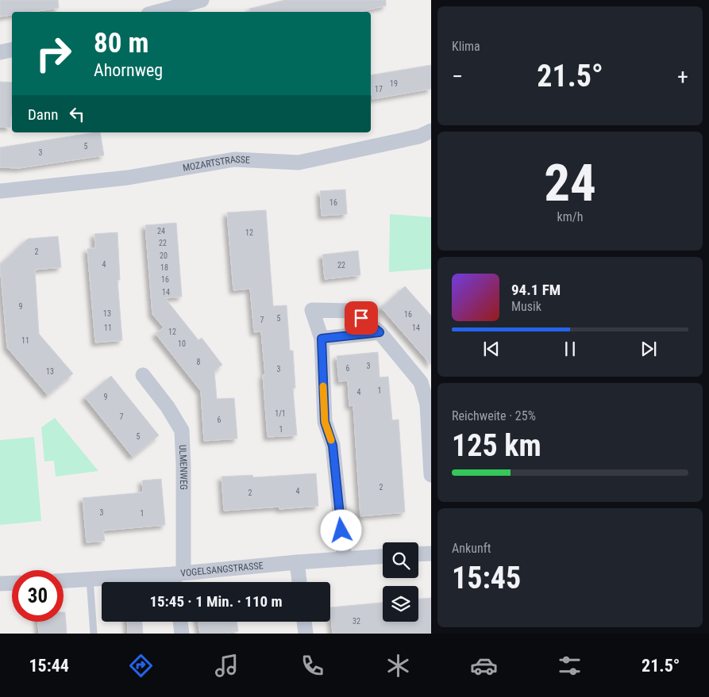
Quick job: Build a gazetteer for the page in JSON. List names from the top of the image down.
{
  "streets": {
    "street": ["MOZARTSTRASSE", "ULMENWEG", "VOGELSANGSTRASSE"]
  },
  "crossings": [
    ["ULMENWEG", "VOGELSANGSTRASSE"]
  ],
  "house_numbers": [
    "19",
    "17",
    "5",
    "3",
    "16",
    "24",
    "12",
    "22",
    "2",
    "20",
    "4",
    "22",
    "18",
    "16",
    "14",
    "9",
    "13",
    "16",
    "5",
    "7",
    "11",
    "14",
    "12",
    "11",
    "10",
    "8",
    "3",
    "6",
    "3",
    "13",
    "1",
    "4",
    "9",
    "1/1",
    "7",
    "6",
    "1",
    "5",
    "2",
    "4",
    "2",
    "3",
    "1",
    "32"
  ],
  "page": {
    "tile": [
      "Klima",
      ["24", "km/h"],
      ["Reichweite · 25%", "125 km"],
      ["Ankunft", "15:45"]
    ],
    "turn": ["80 m", "Ahornweg"],
    "heat": ["−", "21.5°", "+"],
    "then": "Dann",
    "song": ["94.1 FM", "Musik"],
    "limit": "30",
    "trip": "15:45 · 1 Min. · 110 m",
    "tabs": ["15:44", "21.5°"]
  }
}
